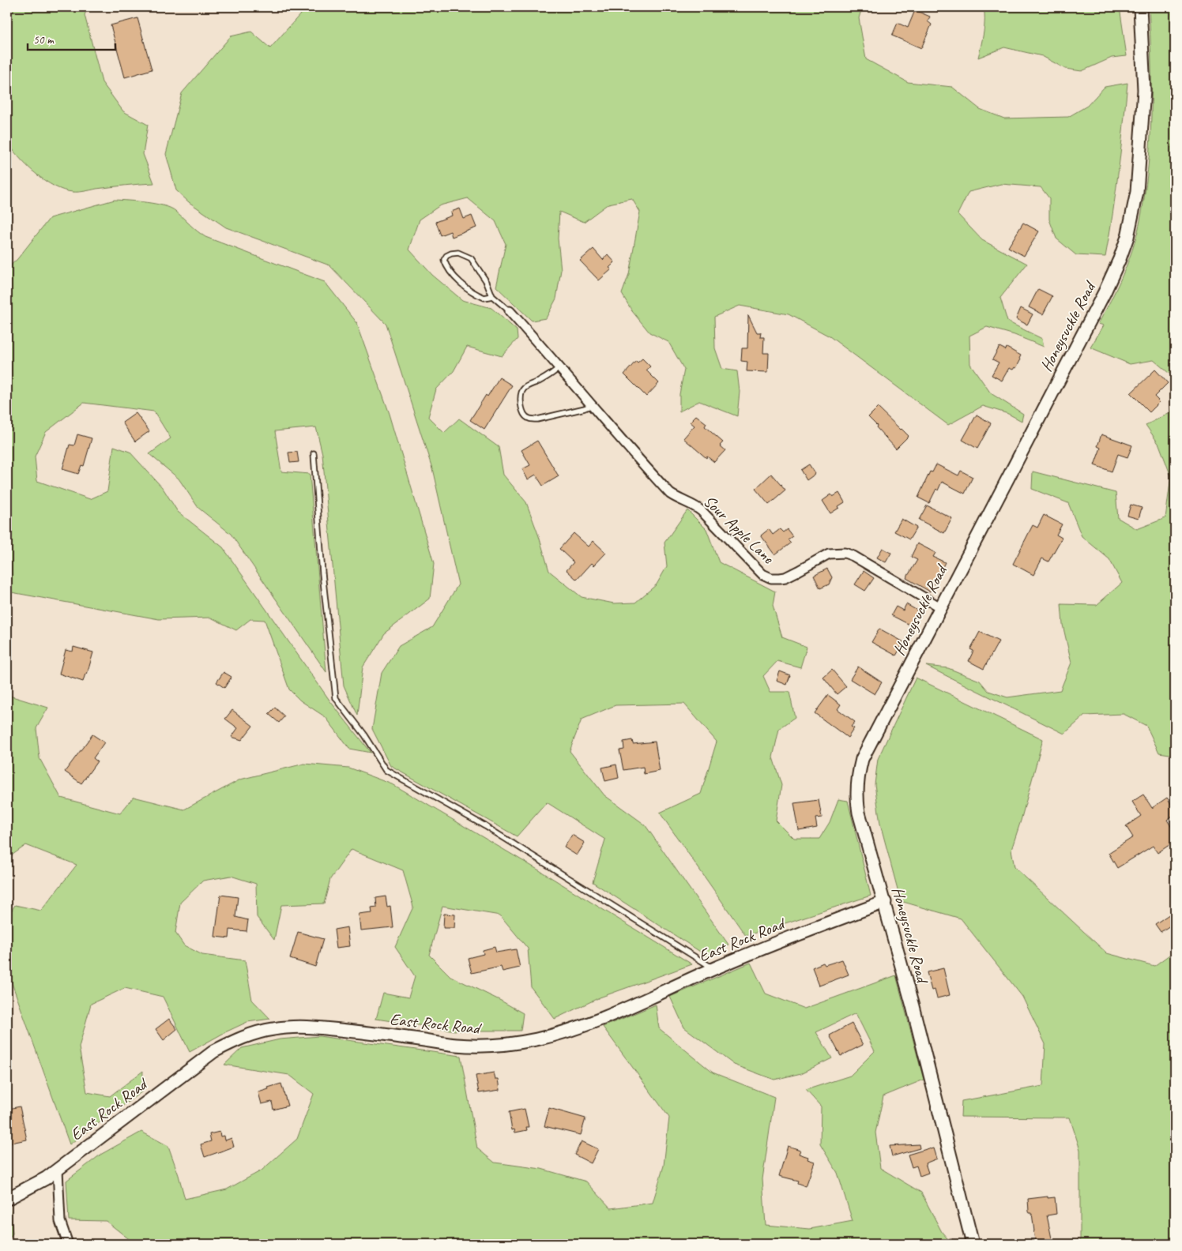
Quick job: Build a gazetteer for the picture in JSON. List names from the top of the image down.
{
  "streets": {
    "street": ["Honeysuckle Road", "Sour Apple Lane", "East Rock Road"]
  },
  "crossings": [
    ["Honeysuckle Road", "Sour Apple Lane"],
    ["Honeysuckle Road", "East Rock Road"]
  ],
  "scale_bar": "50 m"
}
